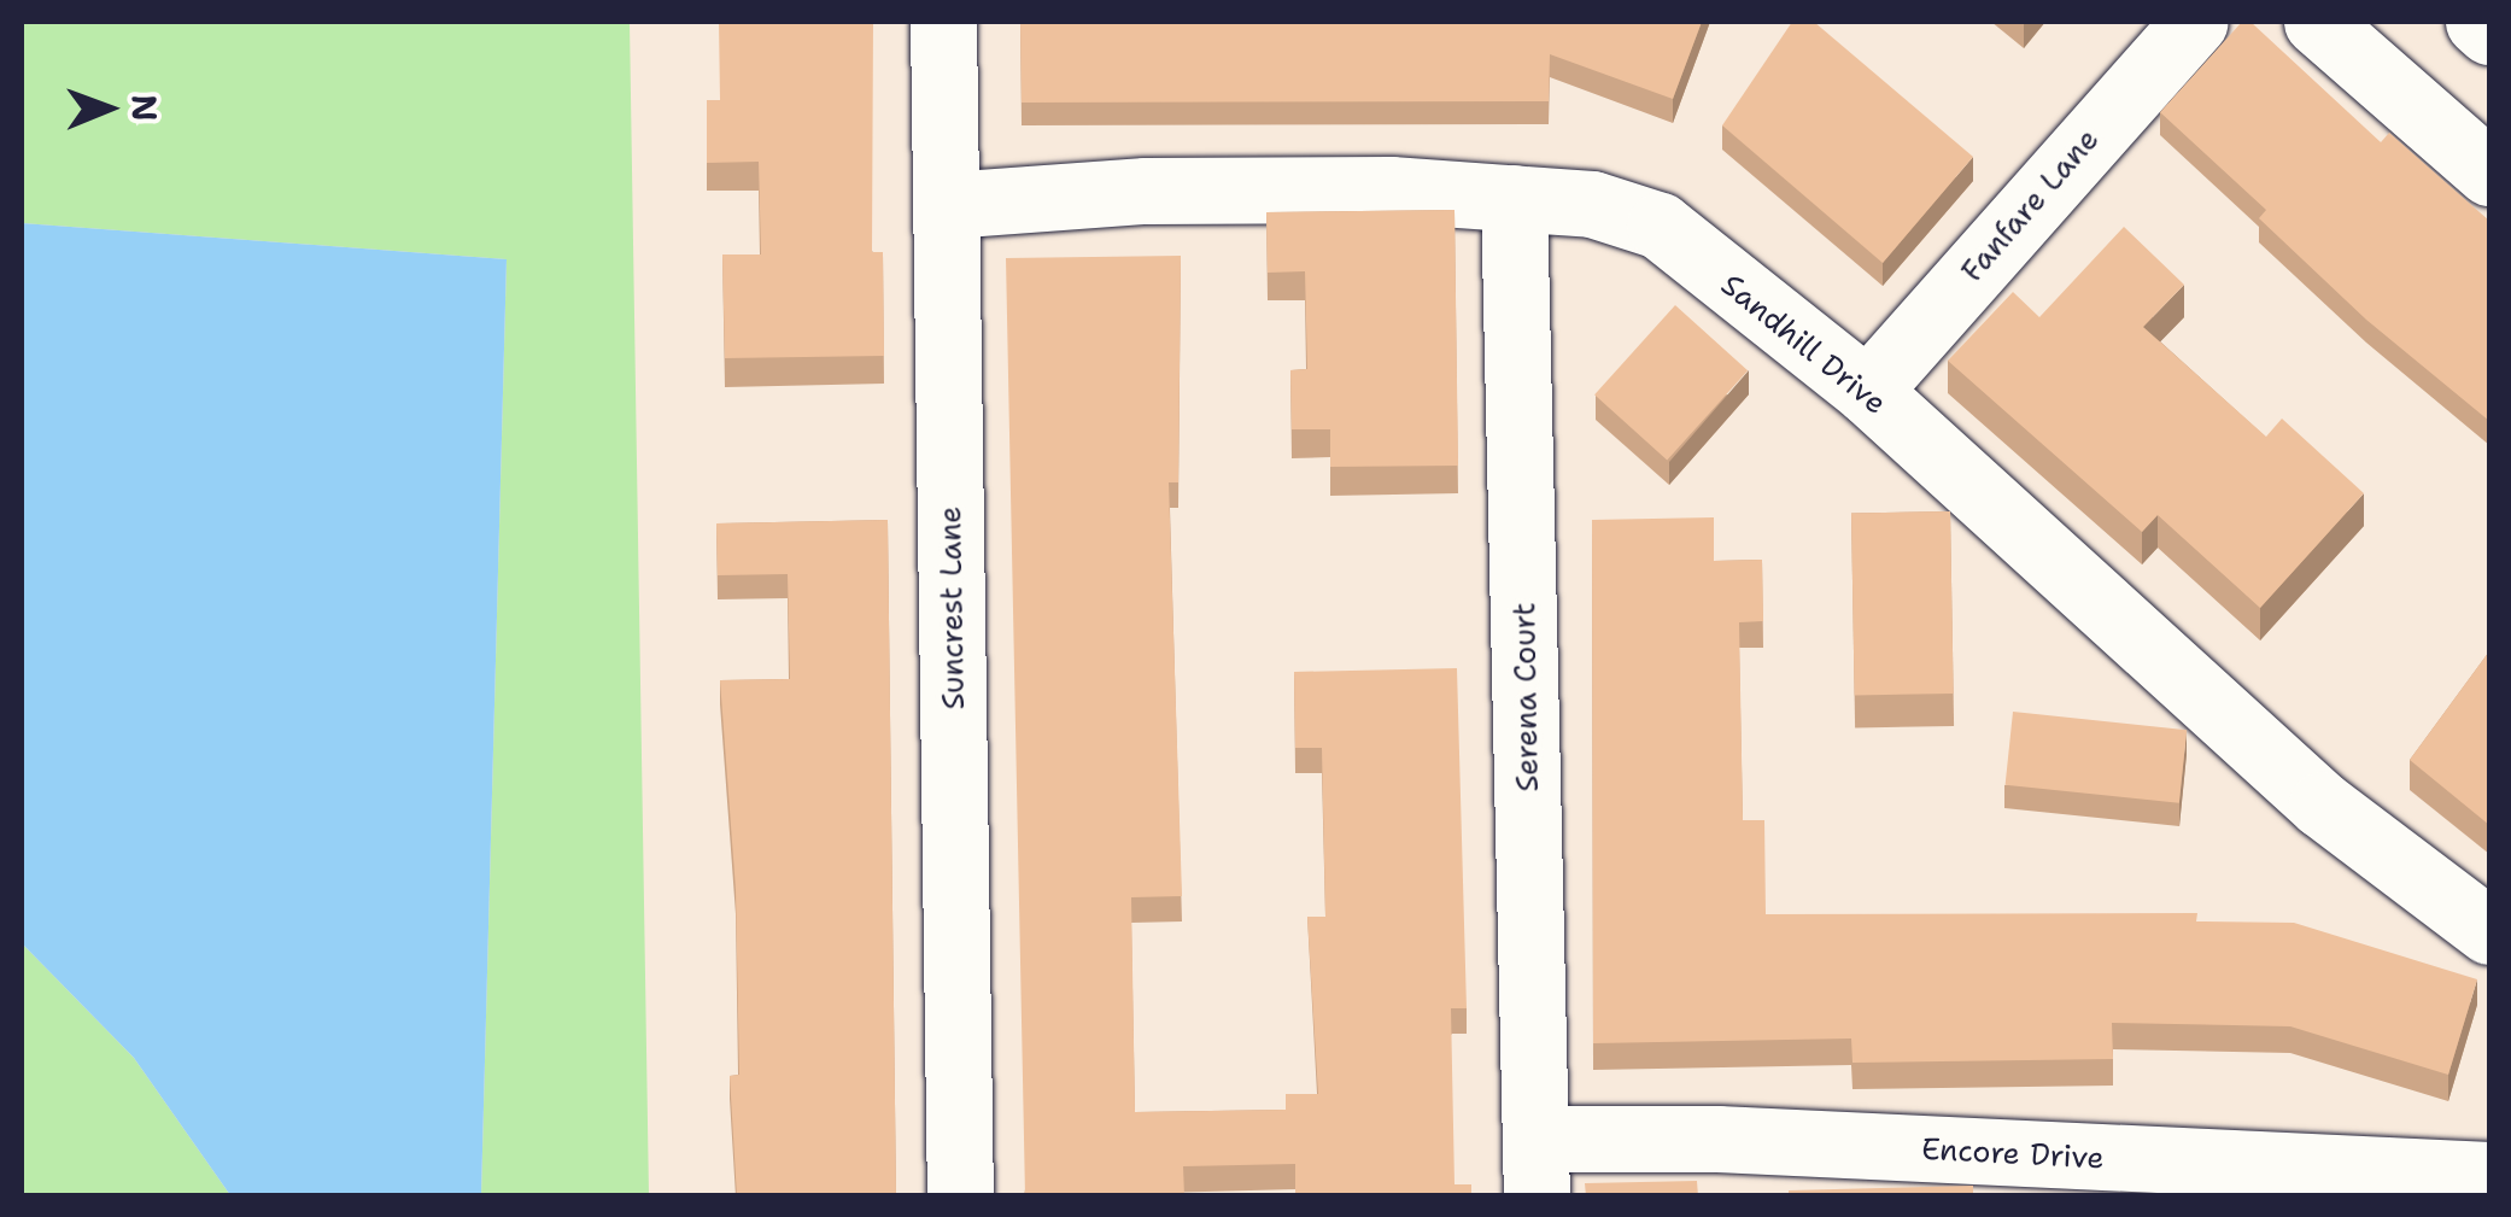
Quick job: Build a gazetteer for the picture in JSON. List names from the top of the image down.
{
  "streets": {
    "street": [
      "Fanfare Lane",
      "Sandhill Drive",
      "Suncrest Lane",
      "Serena Court",
      "Encore Drive"
    ]
  },
  "crossings": [
    ["Fanfare Lane", "Sandhill Drive"],
    ["Sandhill Drive", "Suncrest Lane"],
    ["Sandhill Drive", "Serena Court"],
    ["Serena Court", "Encore Drive"]
  ],
  "north": "right"
}
